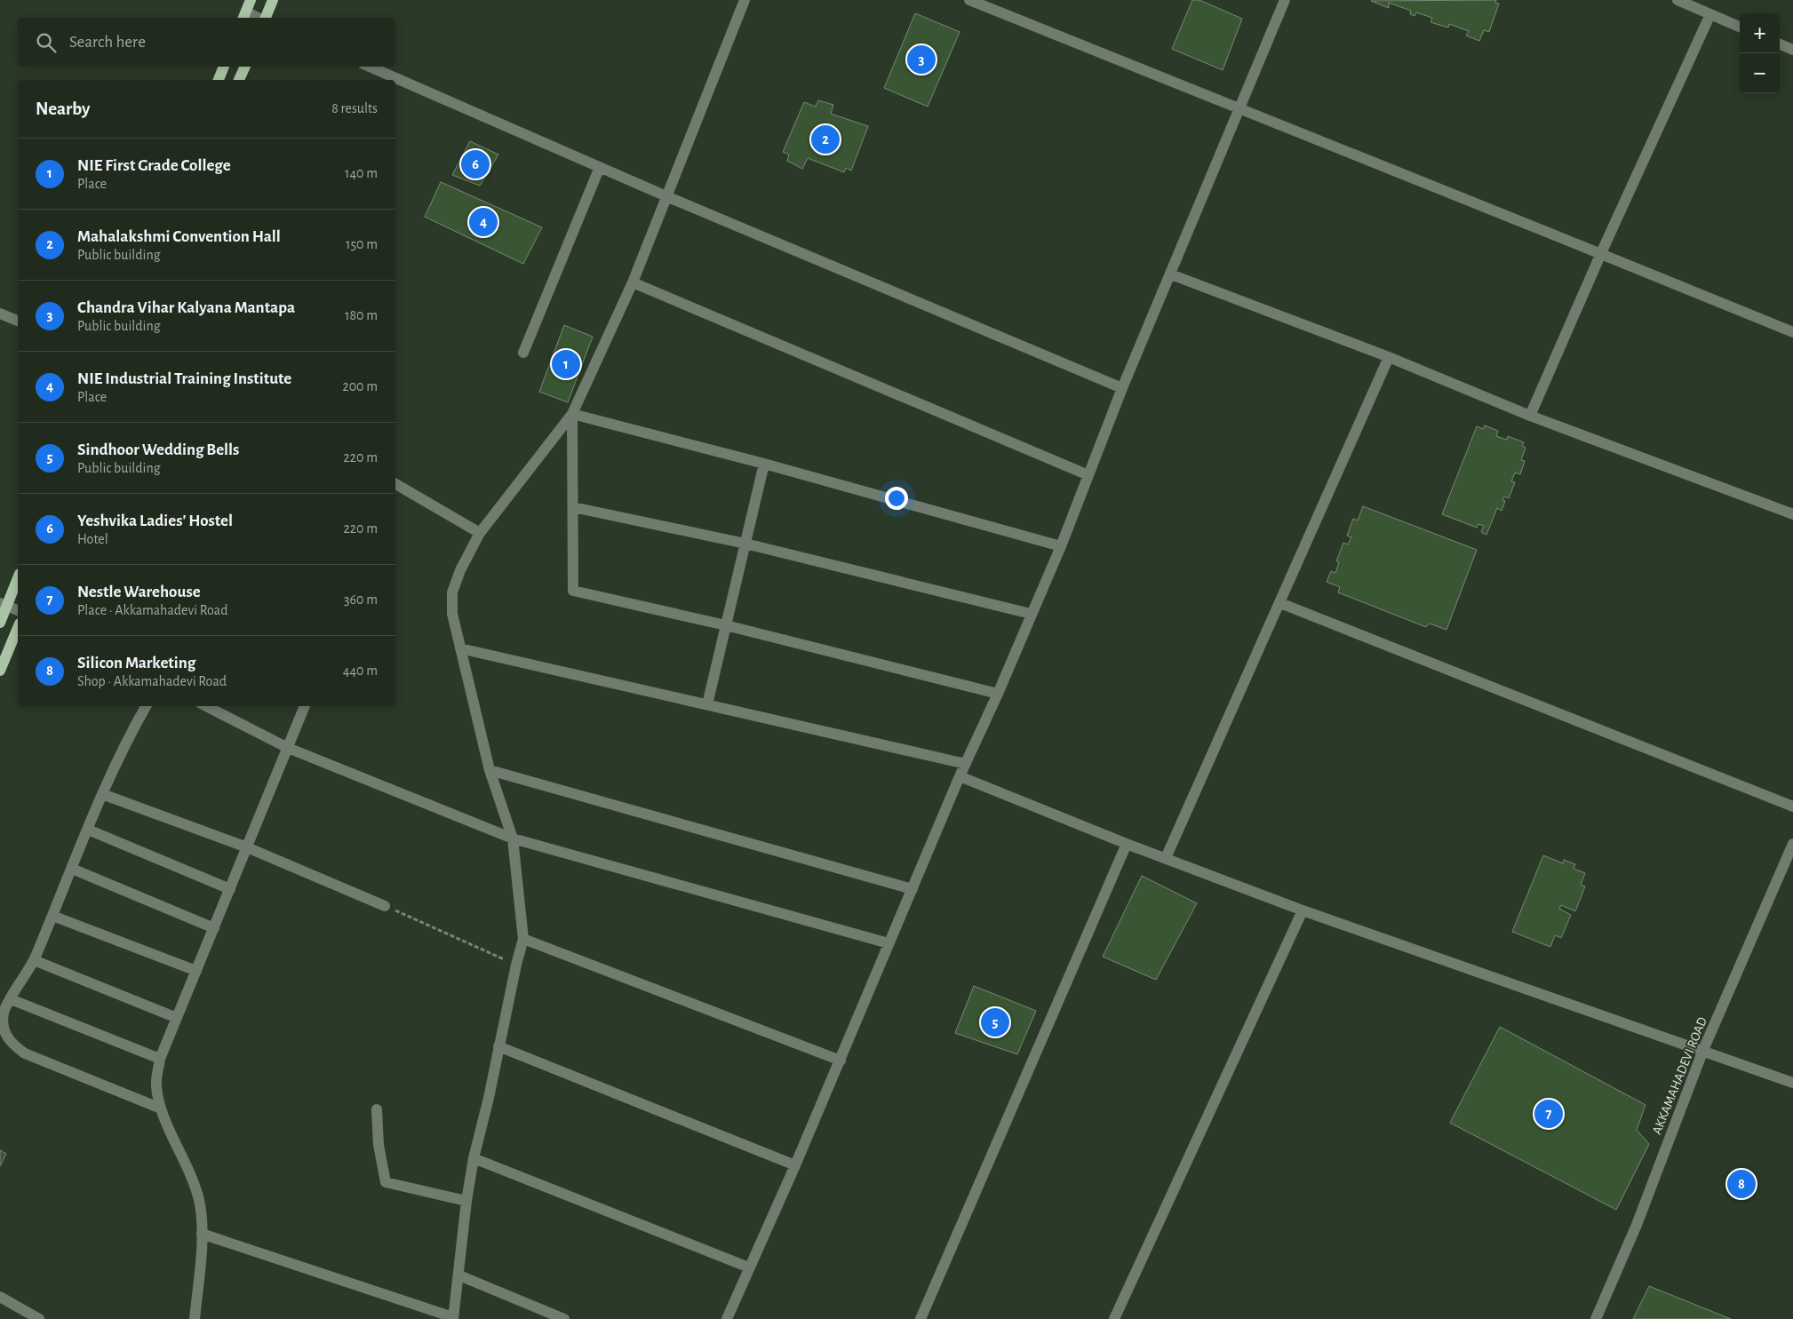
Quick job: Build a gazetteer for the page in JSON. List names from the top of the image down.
{
  "streets": {
    "street": ["AKKAMAHADEVI ROAD"]
  },
  "page": {
    "map_buttons": ["+", "−"],
    "search": "Search here",
    "pins": [
      "3",
      "2",
      "6",
      "4",
      "1",
      "5",
      "7",
      "8"
    ],
    "heading": ["Nearby", "8 results"],
    "list": [
      {
        "mark": "1",
        "name": "NIE First Grade College",
        "note": "Place",
        "value": "140 m"
      },
      {
        "mark": "2",
        "name": "Mahalakshmi Convention Hall",
        "note": "Public building",
        "value": "150 m"
      },
      {
        "mark": "3",
        "name": "Chandra Vihar Kalyana Mantapa",
        "note": "Public building",
        "value": "180 m"
      },
      {
        "mark": "4",
        "name": "NIE Industrial Training Institute",
        "note": "Place",
        "value": "200 m"
      },
      {
        "mark": "5",
        "name": "Sindhoor Wedding Bells",
        "note": "Public building",
        "value": "220 m"
      },
      {
        "mark": "6",
        "name": "Yeshvika Ladies' Hostel",
        "note": "Hotel",
        "value": "220 m"
      },
      {
        "mark": "7",
        "name": "Nestle Warehouse",
        "note": "Place · Akkamahadevi Road",
        "value": "360 m"
      },
      {
        "mark": "8",
        "name": "Silicon Marketing",
        "note": "Shop · Akkamahadevi Road",
        "value": "440 m"
      }
    ]
  }
}
